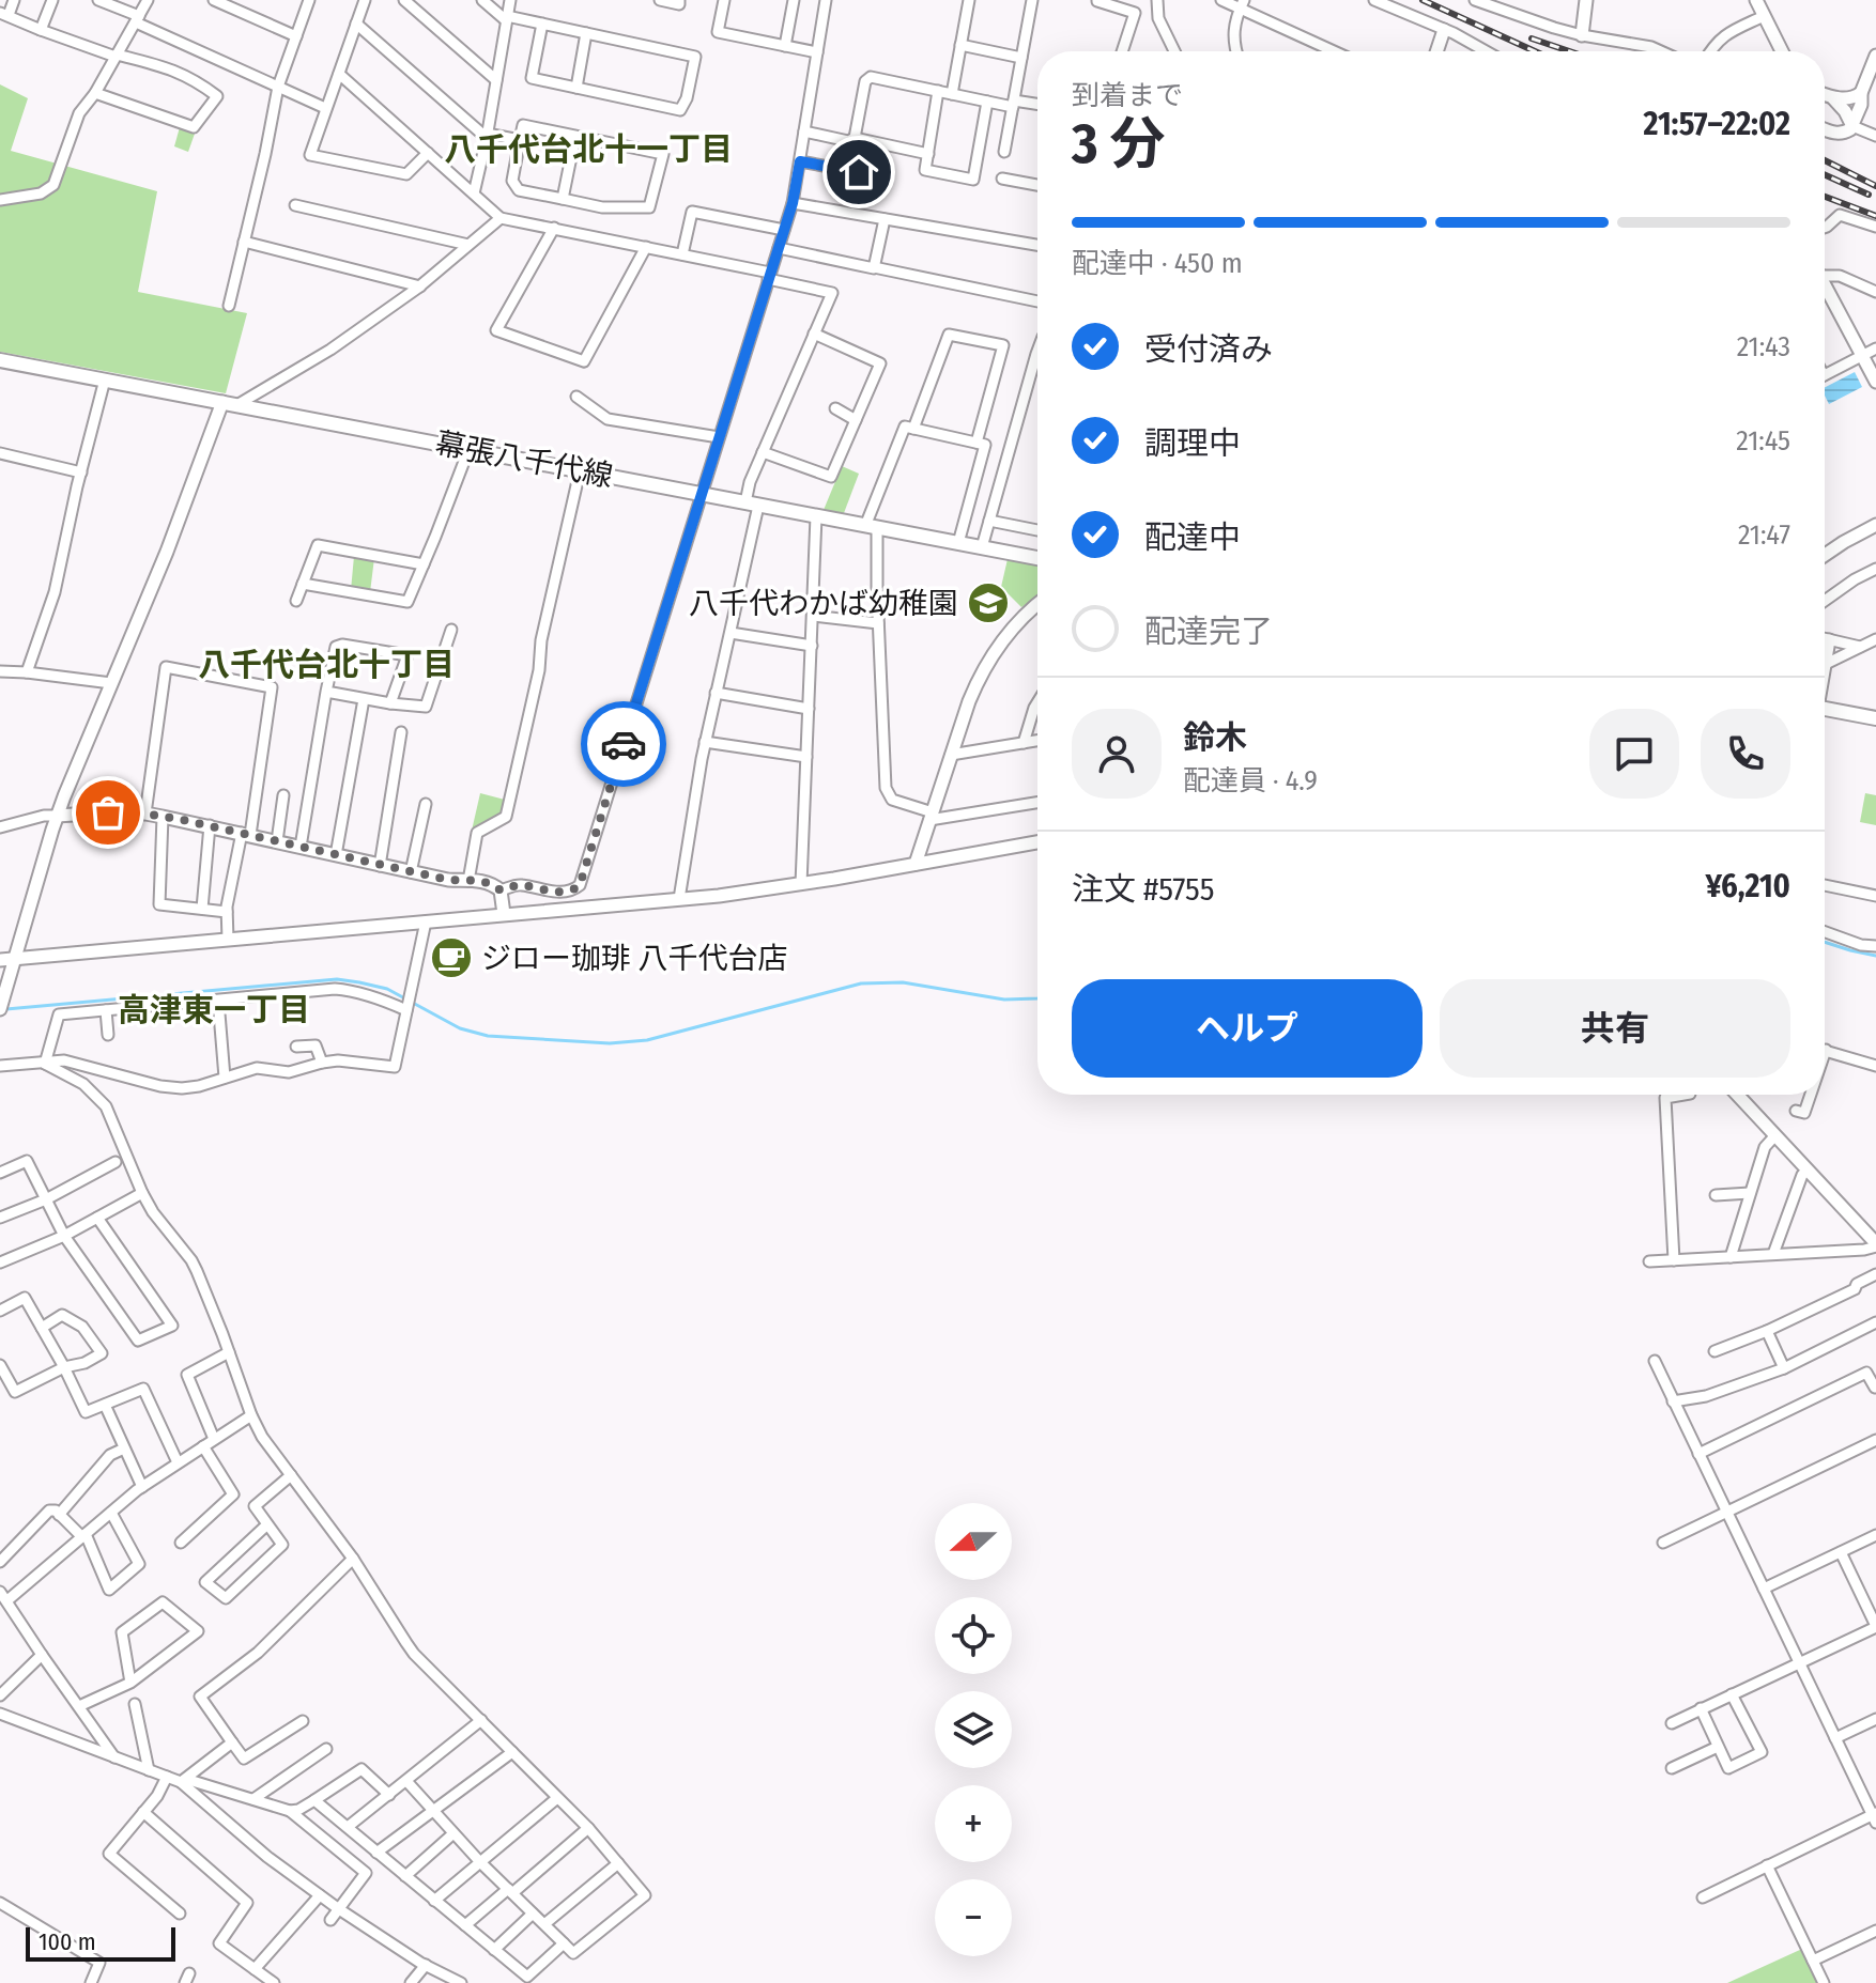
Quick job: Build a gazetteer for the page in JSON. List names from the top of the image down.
{
  "streets": {
    "main road": ["幕張八千代線"]
  },
  "districts": ["八千代台北十一丁目", "八千代台北十丁目", "高津東一丁目"],
  "places": {
    "school or university": ["八千代わかば幼稚園"],
    "cafe": ["ジロー珈琲 八千代台店"]
  },
  "scale_bar": "100 m",
  "north": "left",
  "page": {
    "heading": ["3 分", "到着まで", "21:57–22:02"],
    "panel": [
      "鈴木",
      "配達員 · 4.9",
      "注文 #5755",
      "¥6,210"
    ],
    "bar": "配達中 · 450 m",
    "list": [
      ["受付済み", "21:43"],
      ["調理中", "21:45"],
      ["配達中", "21:47"],
      "配達完了"
    ],
    "buttons": ["ヘルプ", "共有"],
    "map_buttons": ["+", "−"],
    "scale": "100 m"
  }
}
